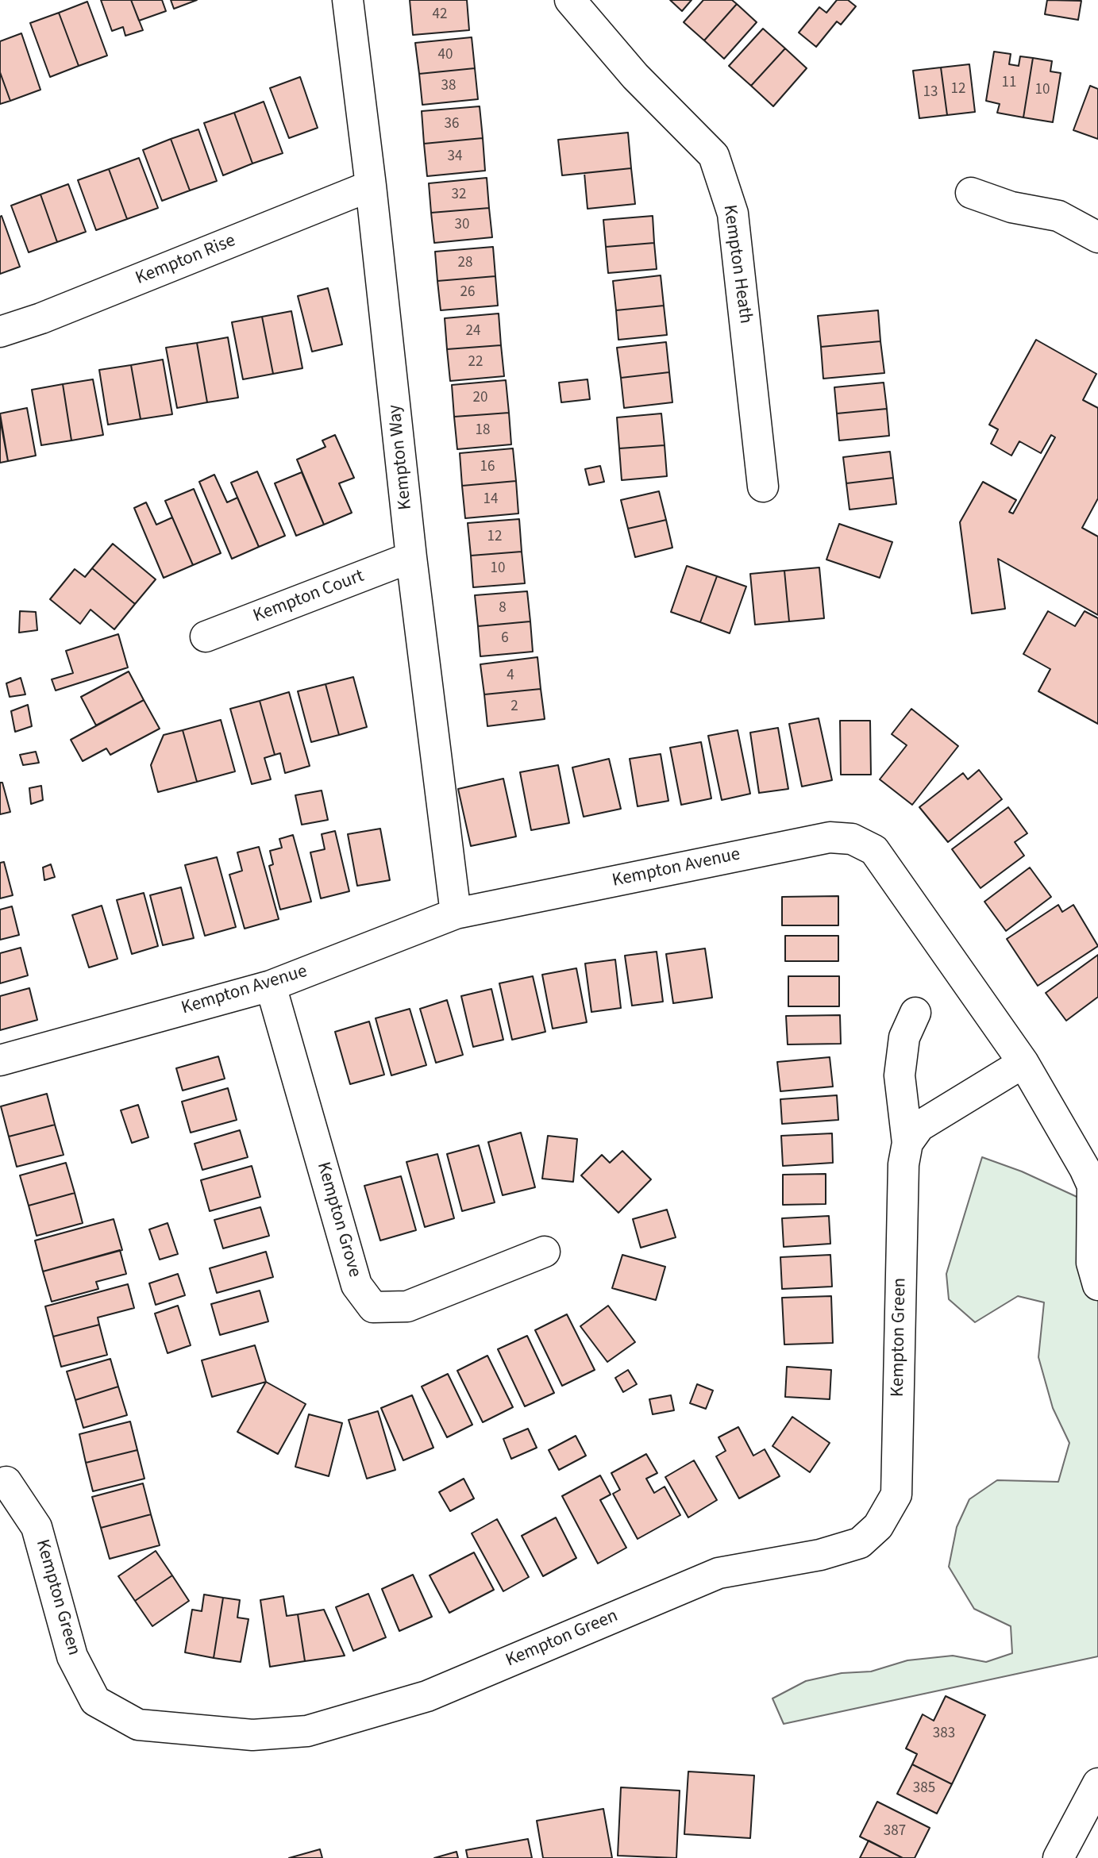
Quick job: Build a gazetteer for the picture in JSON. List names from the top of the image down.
{
  "streets": {
    "street": [
      "Kempton Rise",
      "Kempton Heath",
      "Kempton Way",
      "Kempton Court",
      "Kempton Avenue",
      "Kempton Grove",
      "Kempton Green"
    ]
  },
  "crossings": [
    ["Kempton Rise", "Kempton Way"],
    ["Kempton Way", "Kempton Court"],
    ["Kempton Way", "Kempton Avenue"],
    ["Kempton Avenue", "Kempton Grove"]
  ],
  "house_numbers": [
    "42",
    "40",
    "11",
    "38",
    "12",
    "10",
    "13",
    "36",
    "34",
    "32",
    "30",
    "28",
    "26",
    "24",
    "22",
    "20",
    "18",
    "16",
    "14",
    "12",
    "10",
    "8",
    "6",
    "4",
    "2",
    "383",
    "385",
    "387"
  ]
}
